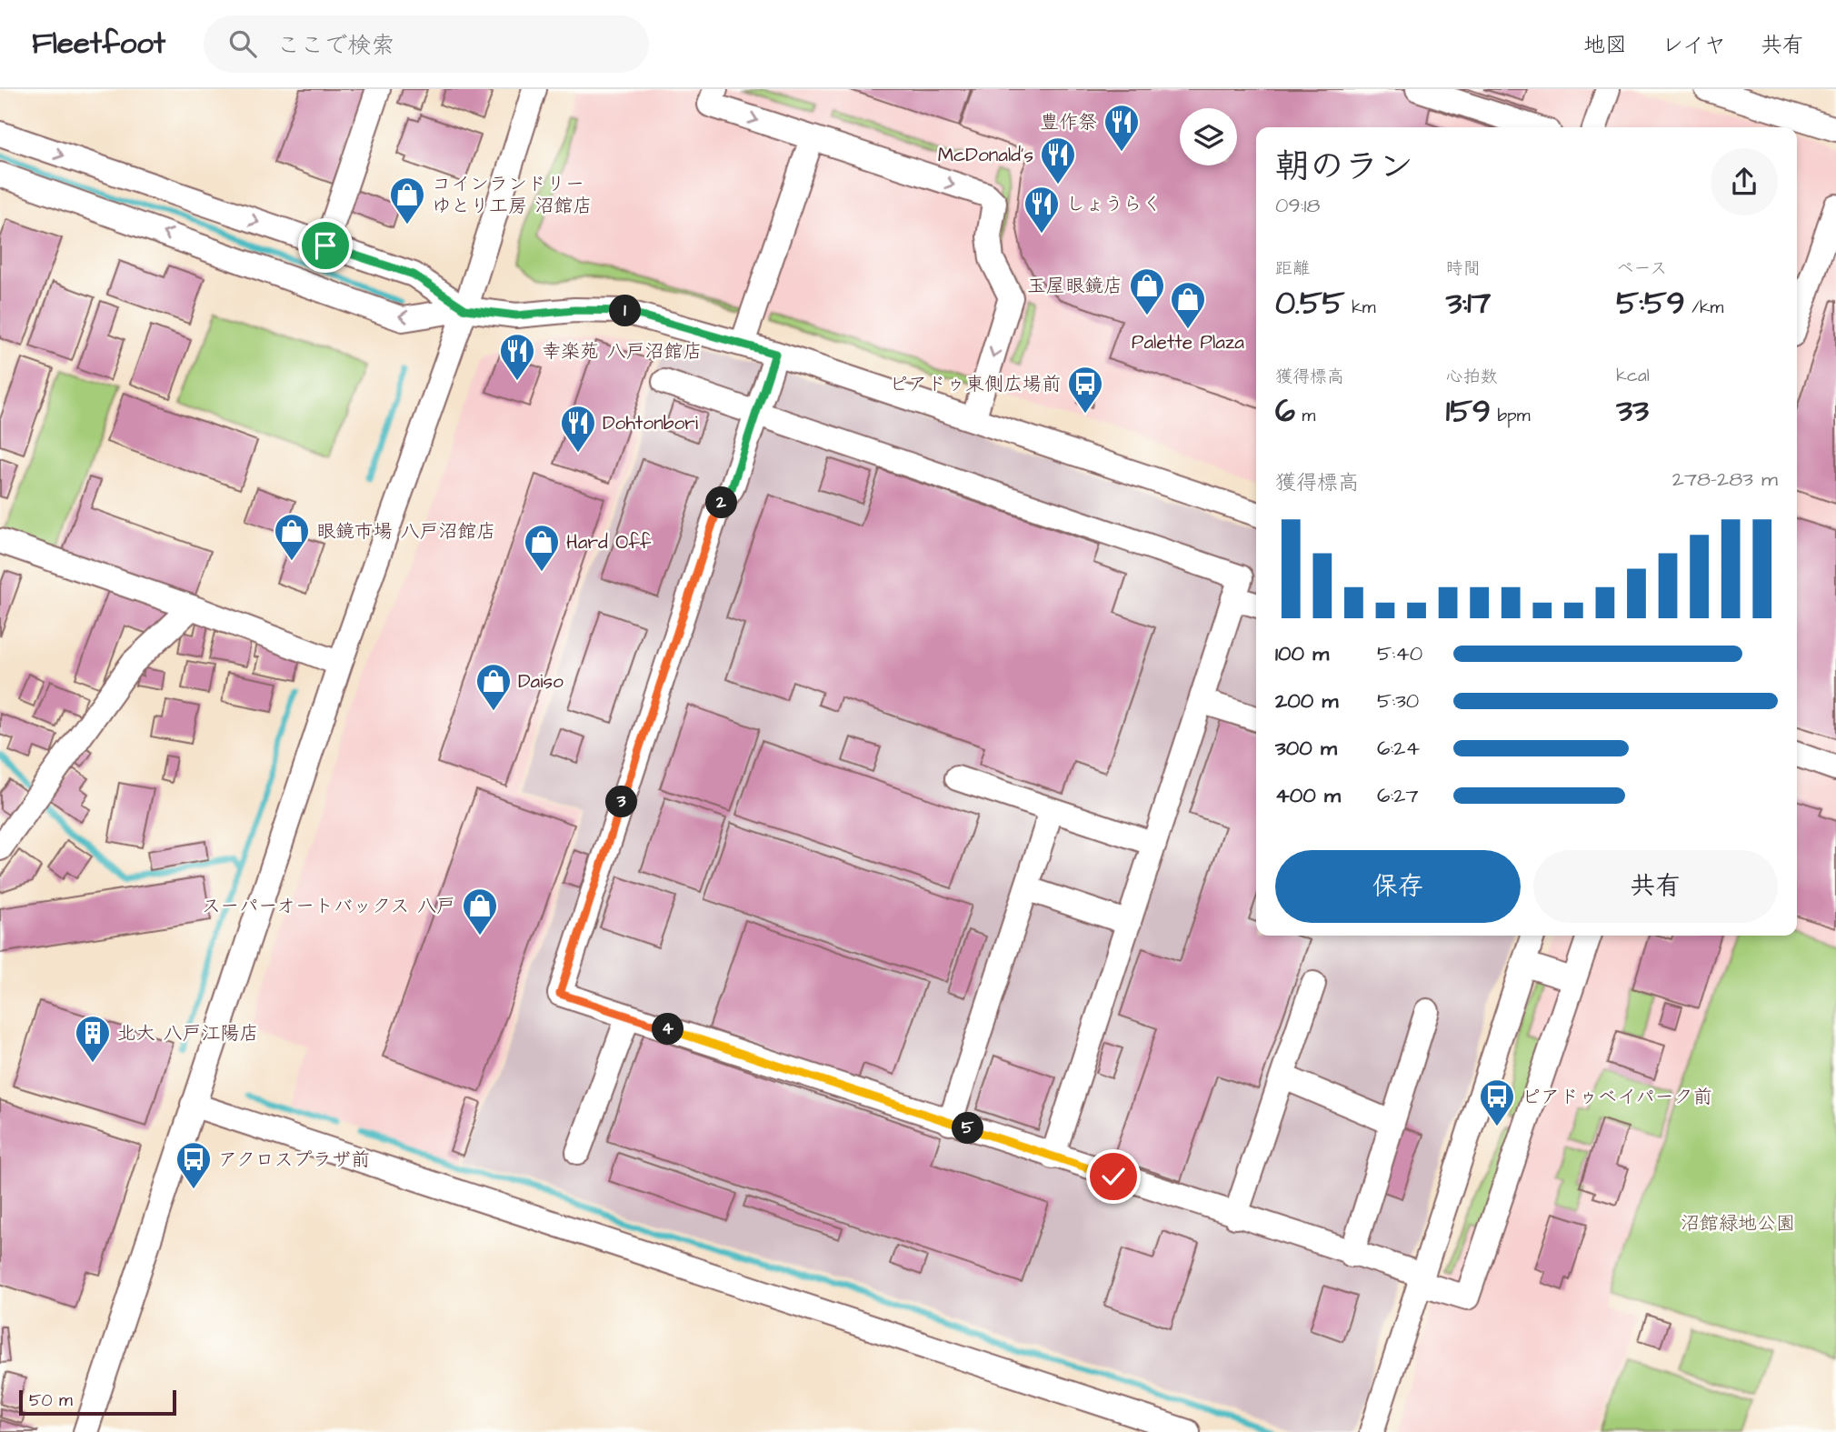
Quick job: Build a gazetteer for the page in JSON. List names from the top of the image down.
{
  "parks": ["沼館緑地公園"],
  "places": {
    "restaurant": [
      "豊作祭",
      "McDonald's",
      "しょうらく",
      "幸楽苑 八戸沼館店",
      "Dohtonbori"
    ],
    "shop": [
      "コインランドリー ゆとり工房 沼館店",
      "玉屋眼鏡店",
      "Palette Plaza",
      "眼鏡市場 八戸沼館店",
      "Hard Off",
      "Daiso",
      "スーパーオートバックス 八戸"
    ],
    "bus stop": ["ピアドゥ東側広場前", "ピアドゥベイパーク前", "アクロスプラザ前"],
    "building": ["北大 八戸江陽店"]
  },
  "scale_bar": "50 m",
  "page": {
    "header": "Fleetfoot",
    "search": "ここで検索",
    "nav": ["地図", "レイヤ", "共有"],
    "heading": ["朝のラン", "09:18"],
    "stats": [
      ["距離", "0.55 km"],
      ["時間", "3:17"],
      ["ペース", "5:59 /km"],
      ["獲得標高", "6 m"],
      ["心拍数", "159 bpm"],
      ["kcal", "33"]
    ],
    "pins": [
      "1",
      "2",
      "3",
      "4",
      "5"
    ],
    "chart": ["獲得標高", "278–283 m"],
    "list": [
      {
        "name": "100 m",
        "note": "5:40"
      },
      {
        "name": "200 m",
        "note": "5:30"
      },
      {
        "name": "300 m",
        "note": "6:24"
      },
      {
        "name": "400 m",
        "note": "6:27"
      }
    ],
    "buttons": ["保存", "共有"],
    "scale": "50 m"
  }
}
